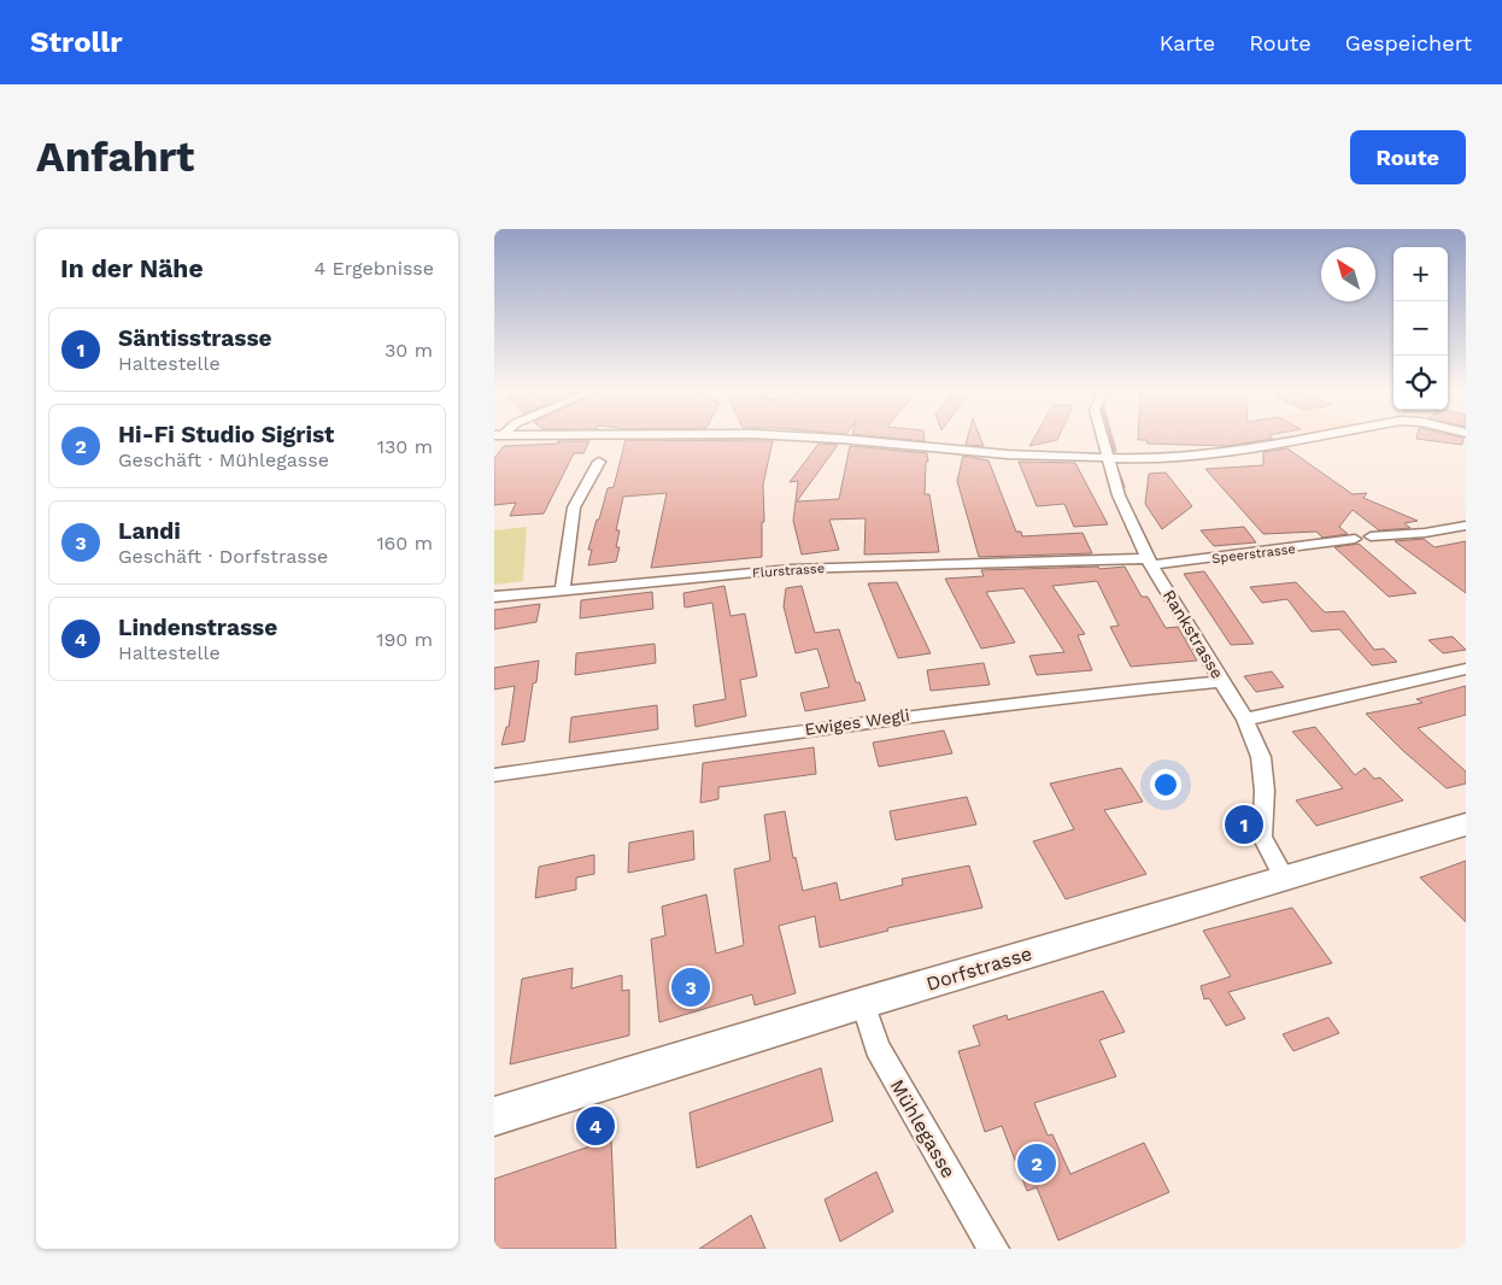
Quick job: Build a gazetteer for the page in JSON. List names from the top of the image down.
{
  "streets": {
    "main road": ["Dorfstrasse"],
    "street": [
      "Speerstrasse",
      "Flurstrasse",
      "Rankstrasse",
      "Ewiges Wegli",
      "Mühlegasse"
    ]
  },
  "crossings": [
    ["Speerstrasse", "Flurstrasse"],
    ["Speerstrasse", "Rankstrasse"],
    ["Flurstrasse", "Rankstrasse"],
    ["Rankstrasse", "Ewiges Wegli"],
    ["Rankstrasse", "Dorfstrasse"],
    ["Dorfstrasse", "Mühlegasse"]
  ],
  "north": "top left",
  "page": {
    "header": "Strollr",
    "nav": ["Karte", "Route", "Gespeichert"],
    "buttons": "Route",
    "title": "Anfahrt",
    "heading": ["In der Nähe", "4 Ergebnisse"],
    "map_buttons": ["+", "−"],
    "list": [
      {
        "mark": "1",
        "name": "Säntisstrasse",
        "note": "Haltestelle",
        "value": "30 m"
      },
      {
        "mark": "2",
        "name": "Hi-Fi Studio Sigrist",
        "note": "Geschäft · Mühlegasse",
        "value": "130 m"
      },
      {
        "mark": "3",
        "name": "Landi",
        "note": "Geschäft · Dorfstrasse",
        "value": "160 m"
      },
      {
        "mark": "4",
        "name": "Lindenstrasse",
        "note": "Haltestelle",
        "value": "190 m"
      }
    ],
    "pins": [
      "1",
      "3",
      "4",
      "2"
    ]
  }
}
